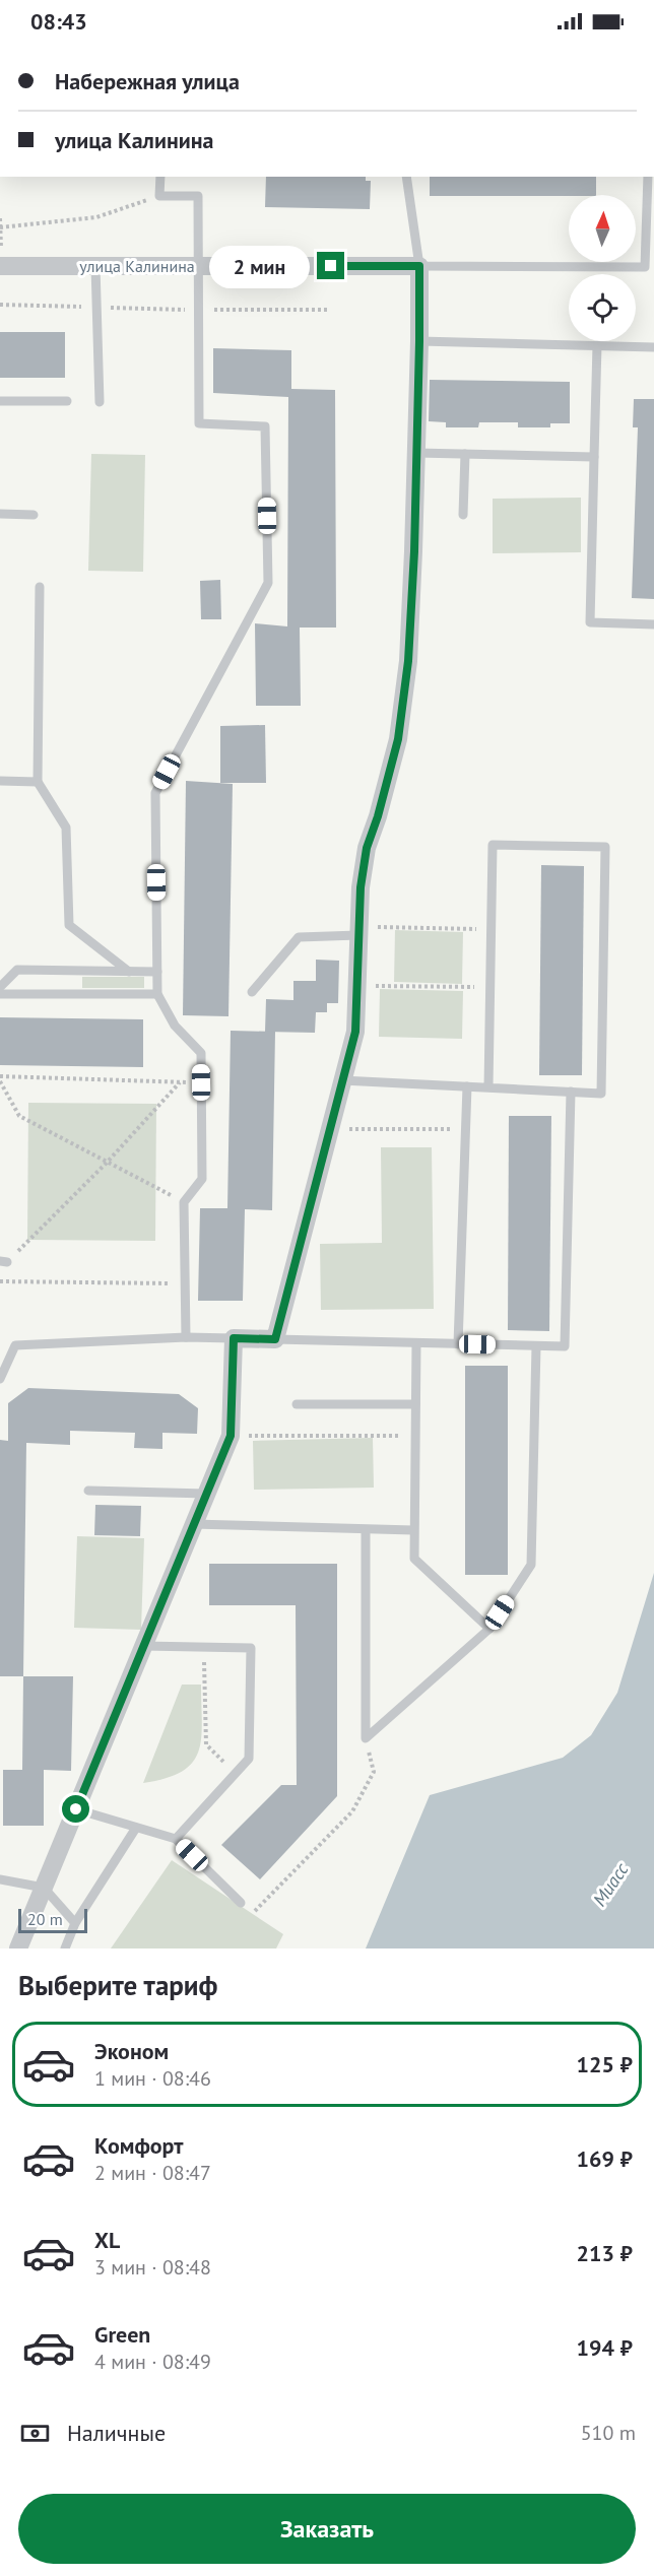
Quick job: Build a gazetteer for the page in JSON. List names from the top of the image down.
{
  "streets": {
    "street": ["улица Калинина"]
  },
  "water": ["Миасс"],
  "scale_bar": "20 m",
  "north": "top",
  "page": {
    "status": "08:43",
    "banner": ["Набережная улица", "улица Калинина"],
    "bubble": "2 мин",
    "scale": "20 m",
    "heading": "Выберите тариф",
    "list": [
      {
        "name": "Эконом",
        "note": "1 мин · 08:46",
        "value": "125 ₽"
      },
      {
        "name": "Комфорт",
        "note": "2 мин · 08:47",
        "value": "169 ₽"
      },
      {
        "name": "XL",
        "note": "3 мин · 08:48",
        "value": "213 ₽"
      },
      {
        "name": "Green",
        "note": "4 мин · 08:49",
        "value": "194 ₽"
      }
    ],
    "pay": ["Наличные", "510 m"],
    "buttons": "Заказать"
  }
}
